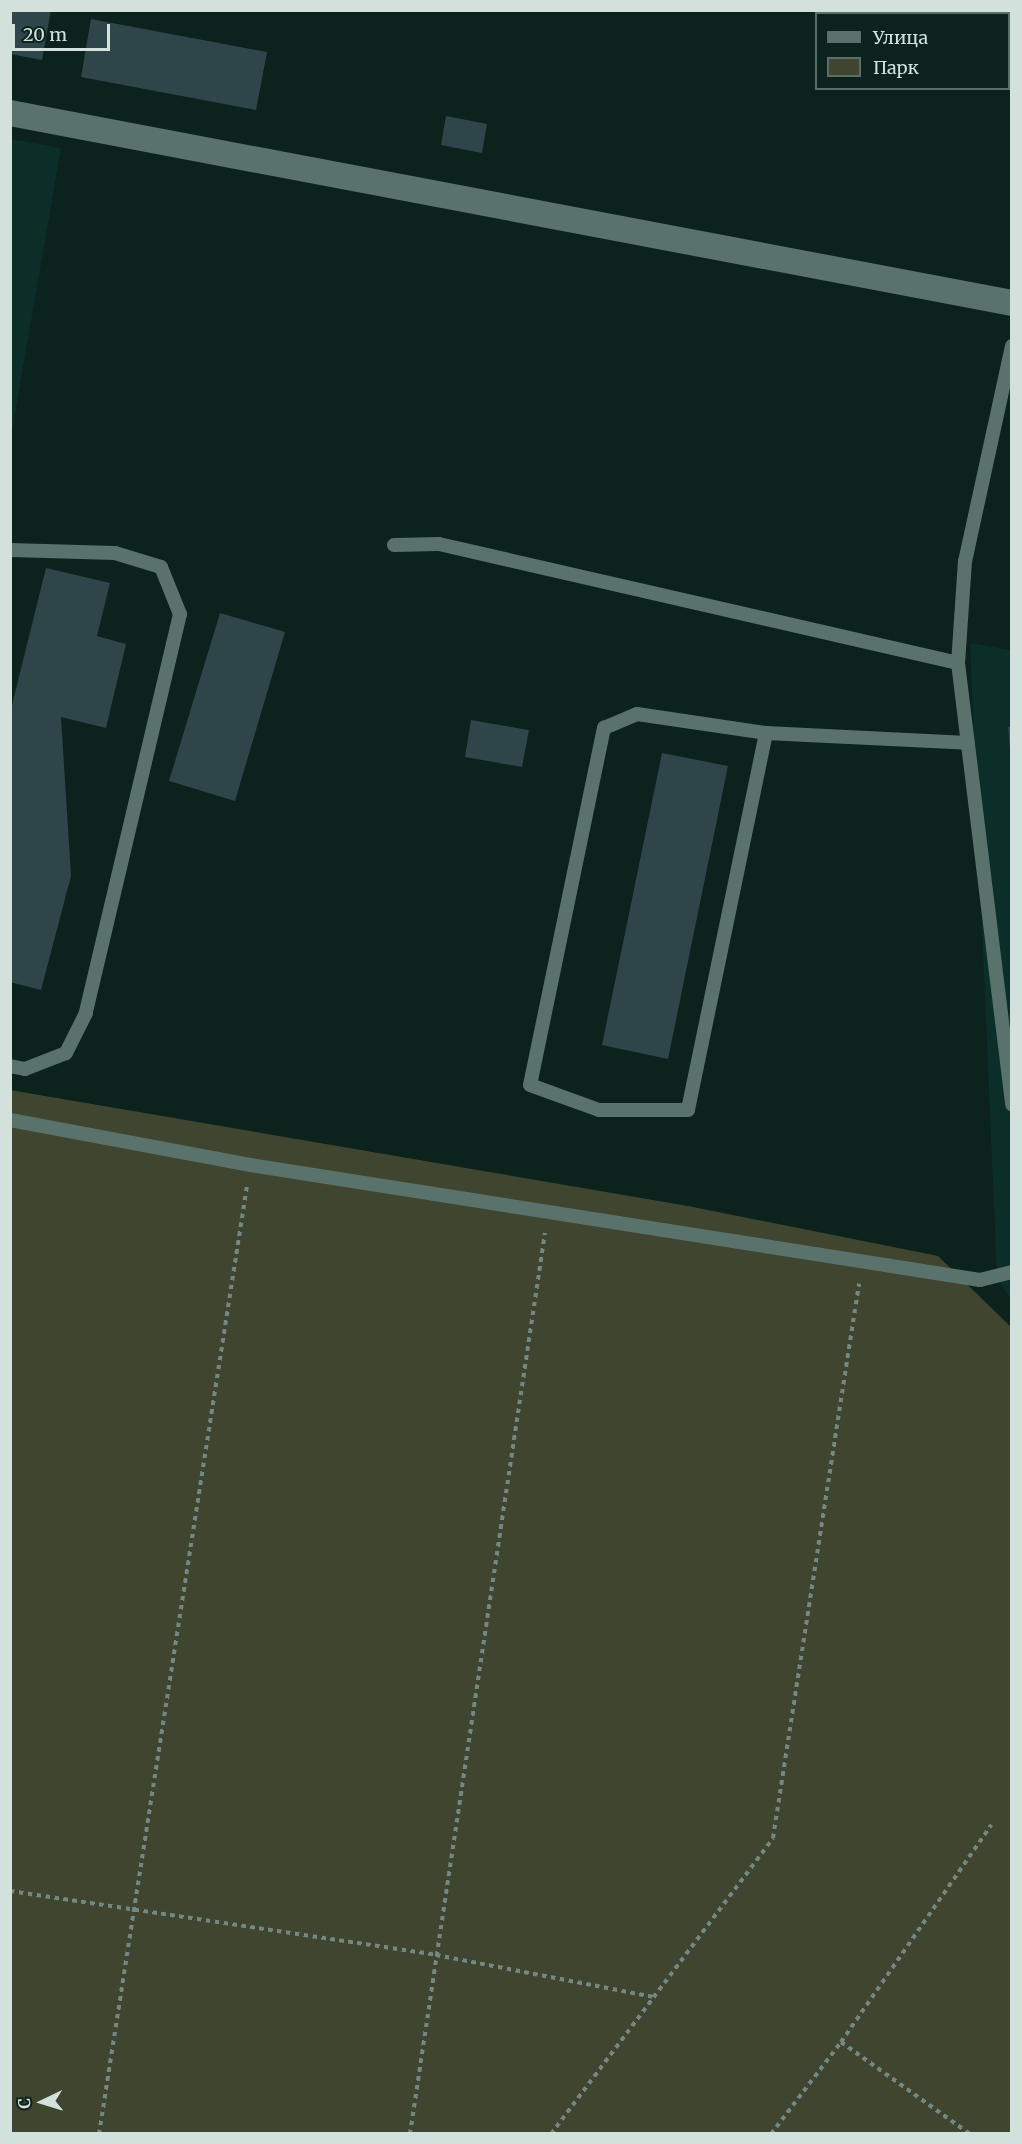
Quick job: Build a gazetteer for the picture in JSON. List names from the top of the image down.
{
  "legend": ["Улица", "Парк"],
  "scale_bar": "20 m",
  "north": "left"
}
